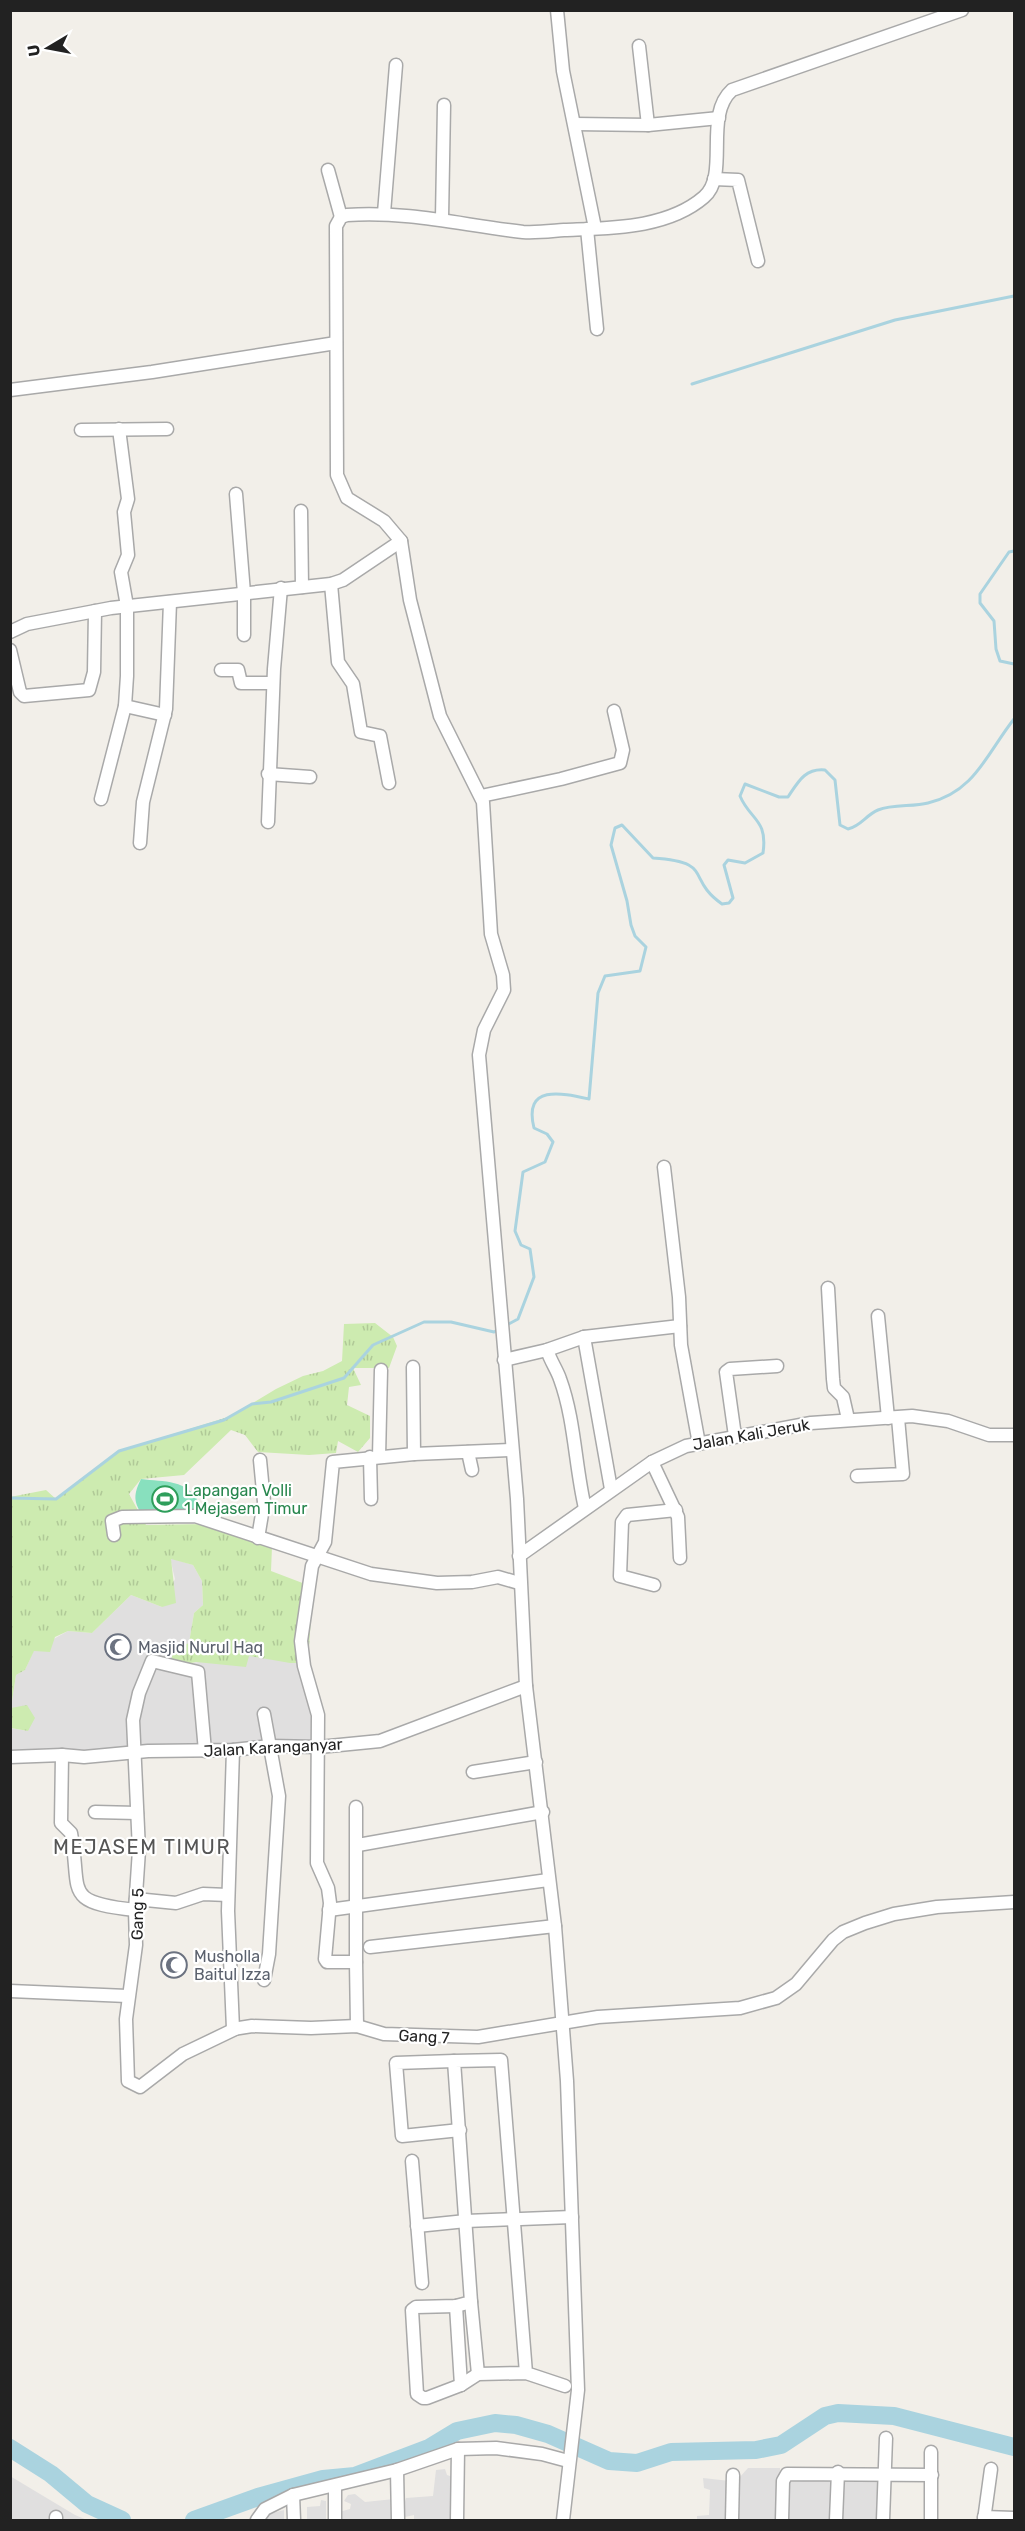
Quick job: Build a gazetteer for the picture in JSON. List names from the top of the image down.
{
  "streets": {
    "street": [
      "Jalan Kali Jeruk",
      "Jalan Karanganyar",
      "Gang 5",
      "Gang 7"
    ]
  },
  "crossings": [
    ["Jalan Karanganyar", "Gang 5"],
    ["Gang 5", "Gang 7"]
  ],
  "districts": ["MEJASEM TIMUR"],
  "places": {
    "sports": ["Lapangan Volli 1 Mejasem Timur"],
    "mosque": ["Masjid Nurul Haq", "Musholla Baitul Izza"]
  },
  "north": "left"
}
